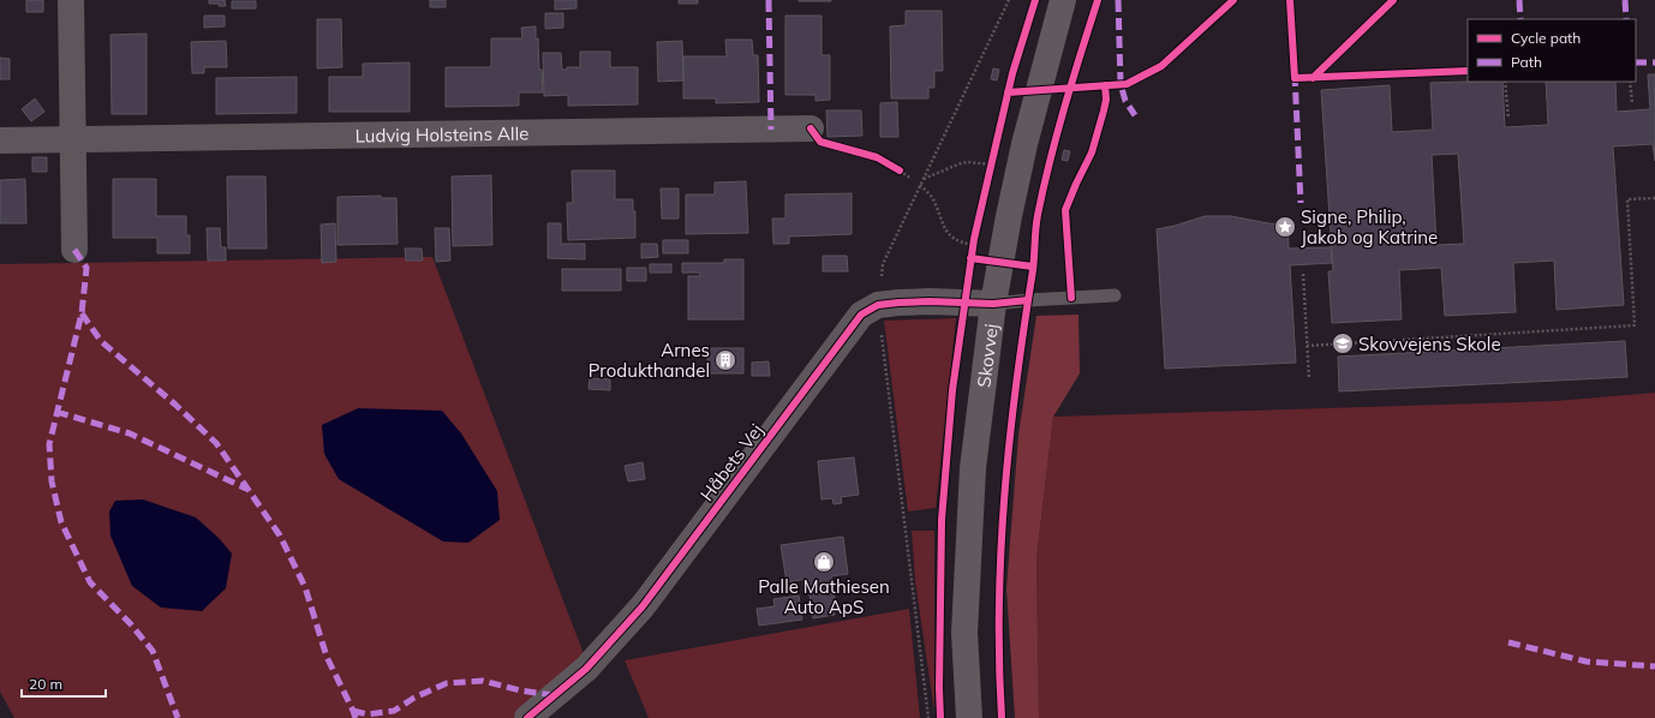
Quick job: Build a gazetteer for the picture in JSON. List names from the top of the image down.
{
  "streets": {
    "street": ["Ludvig Holsteins Alle", "Skovvej", "Håbets Vej"]
  },
  "places": {
    "place": ["Signe, Philip, Jakob og Katrine"],
    "school or university": ["Skovvejens Skole"],
    "building": ["Arnes Produkthandel"],
    "shop": ["Palle Mathiesen Auto ApS"]
  },
  "legend": ["Cycle path", "Path"],
  "scale_bar": "20 m"
}
